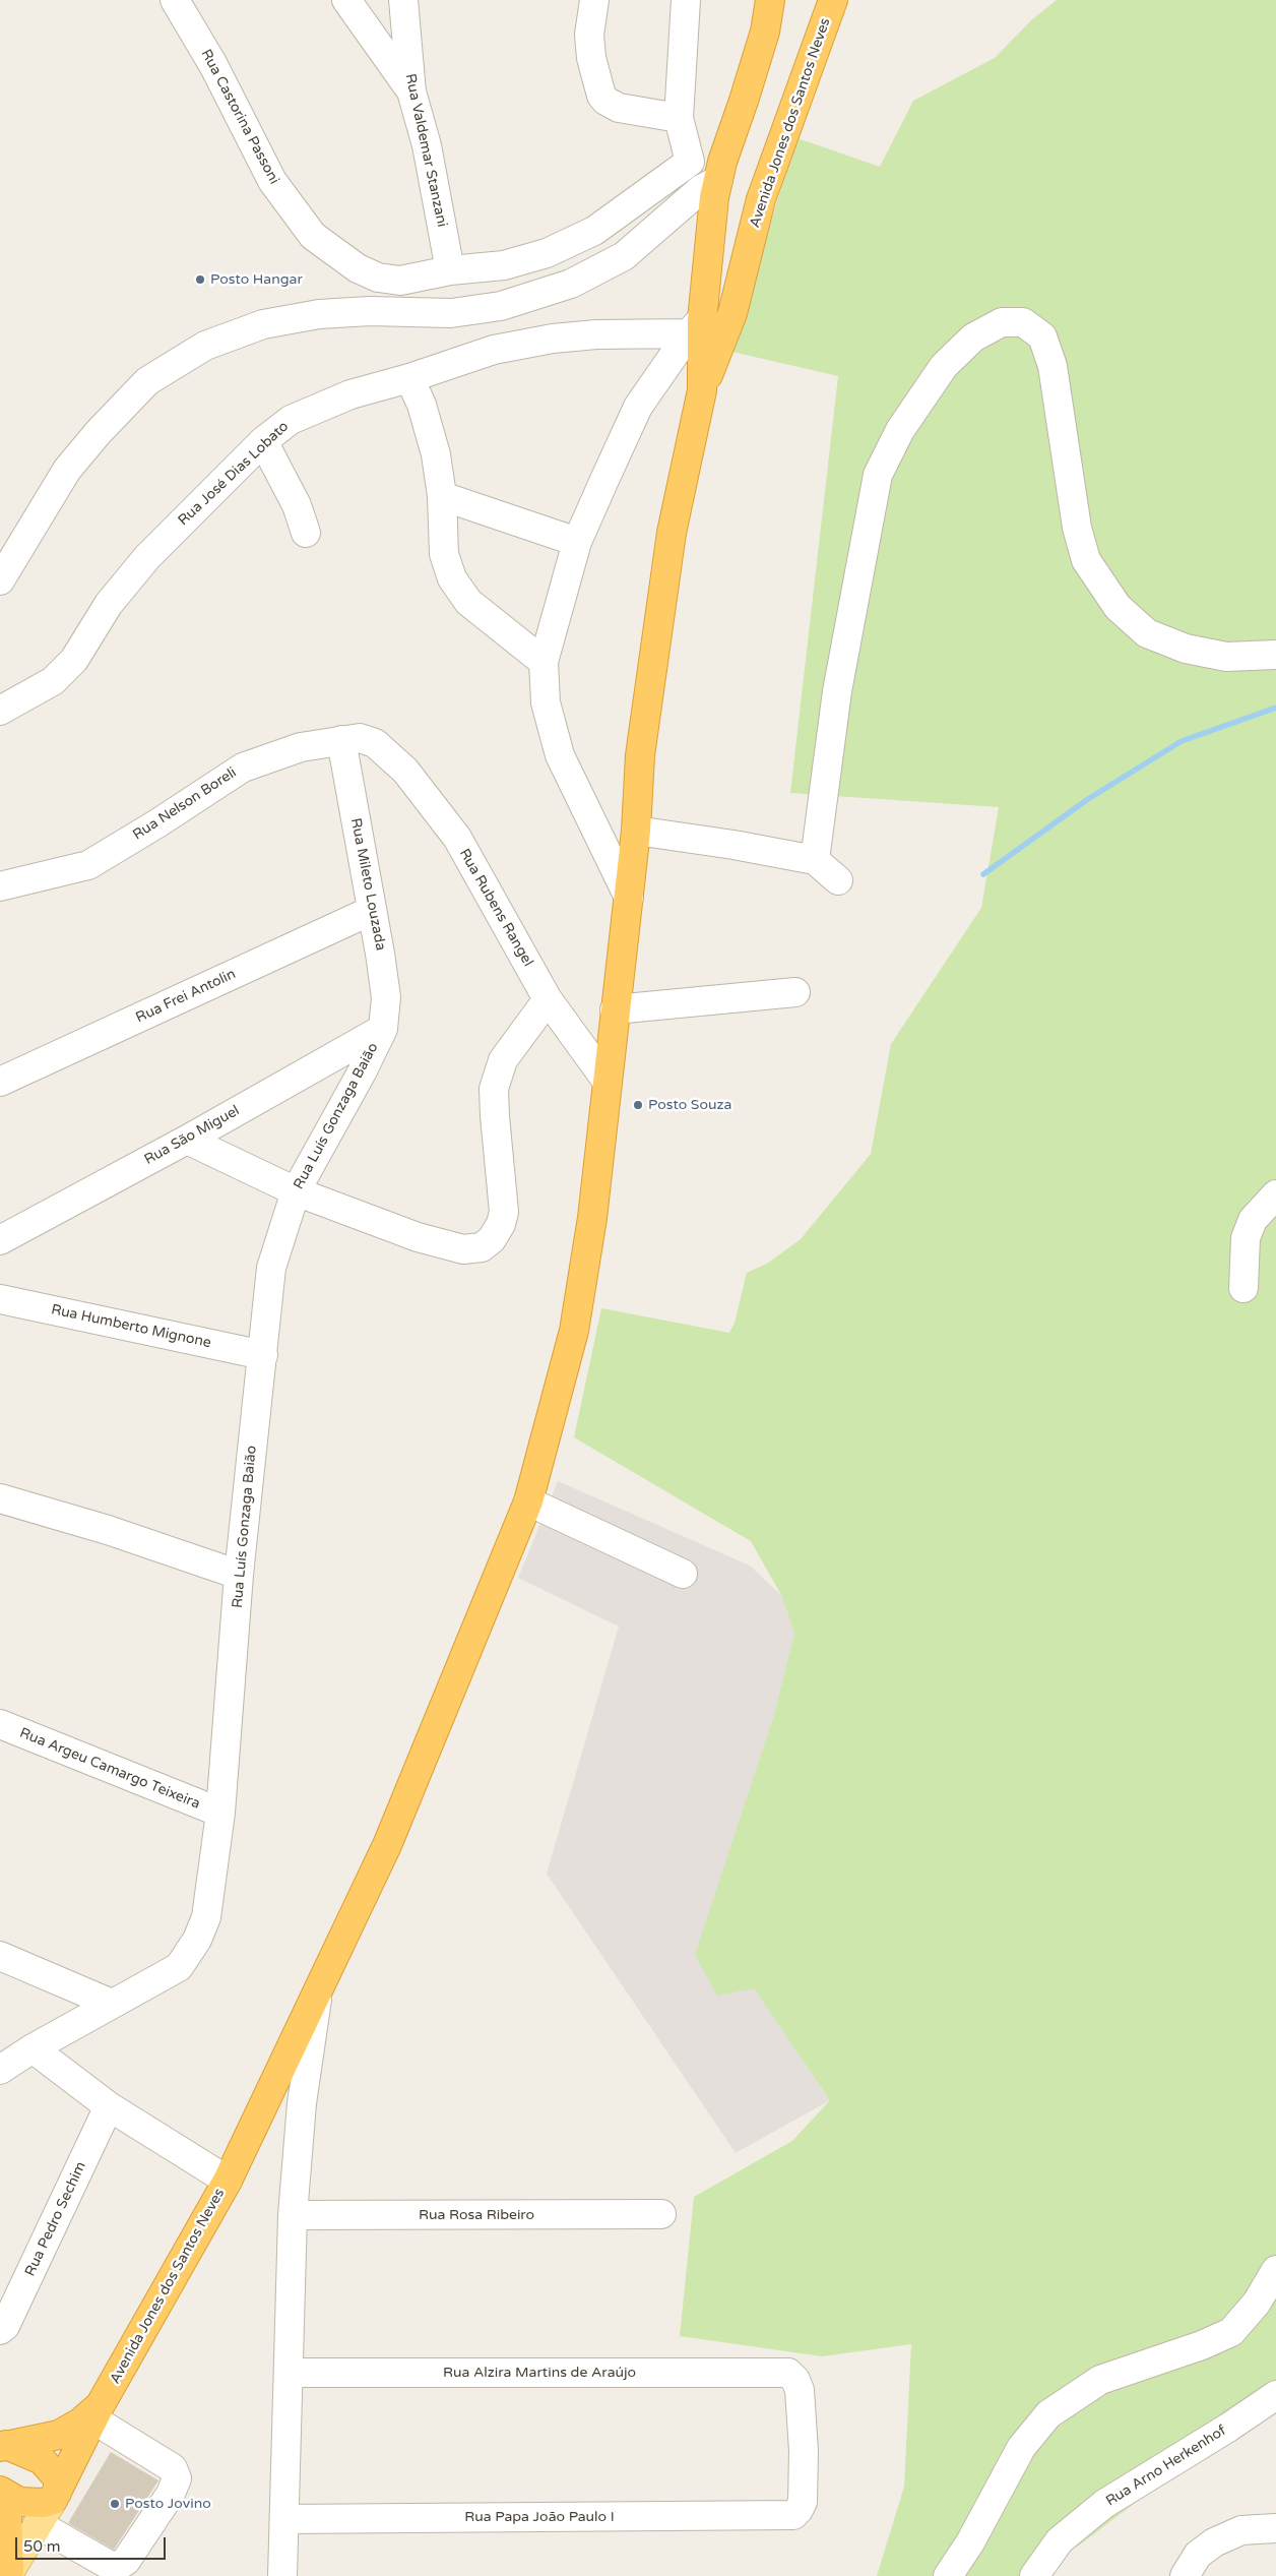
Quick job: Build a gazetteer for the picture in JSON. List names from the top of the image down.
{
  "streets": {
    "highway": ["Avenida Jones dos Santos Neves"],
    "street": [
      "Rua Castorina Passoni",
      "Rua Valdemar Stanzani",
      "Rua José Dias Lobato",
      "Rua Nelson Boreli",
      "Rua Mileto Louzada",
      "Rua Rubens Rangel",
      "Rua Frei Antolin",
      "Rua Luís Gonzaga Baião",
      "Rua São Miguel",
      "Rua Humberto Mignone",
      "Rua Argeu Camargo Teixeira",
      "Rua Rosa Ribeiro",
      "Rua Pedro Sechim",
      "Rua Alzira Martins de Araújo",
      "Rua Arno Herkenhof",
      "Rua Papa João Paulo I"
    ]
  },
  "crossings": [
    ["Rua Castorina Passoni", "Rua Valdemar Stanzani"],
    ["Avenida Jones dos Santos Neves", "Rua Rubens Rangel"],
    ["Rua Nelson Boreli", "Rua Mileto Louzada"],
    ["Rua Nelson Boreli", "Rua Rubens Rangel"],
    ["Rua Mileto Louzada", "Rua Frei Antolin"],
    ["Rua Mileto Louzada", "Rua Luís Gonzaga Baião"],
    ["Rua Mileto Louzada", "Rua São Miguel"],
    ["Rua Luís Gonzaga Baião", "Rua São Miguel"],
    ["Rua Luís Gonzaga Baião", "Rua Humberto Mignone"],
    ["Rua Luís Gonzaga Baião", "Rua Argeu Camargo Teixeira"],
    ["Rua Alzira Martins de Araújo", "Rua Papa João Paulo I"]
  ],
  "places": ["Posto Hangar", "Posto Souza", "Posto Jovino"],
  "scale_bar": "50 m"
}
